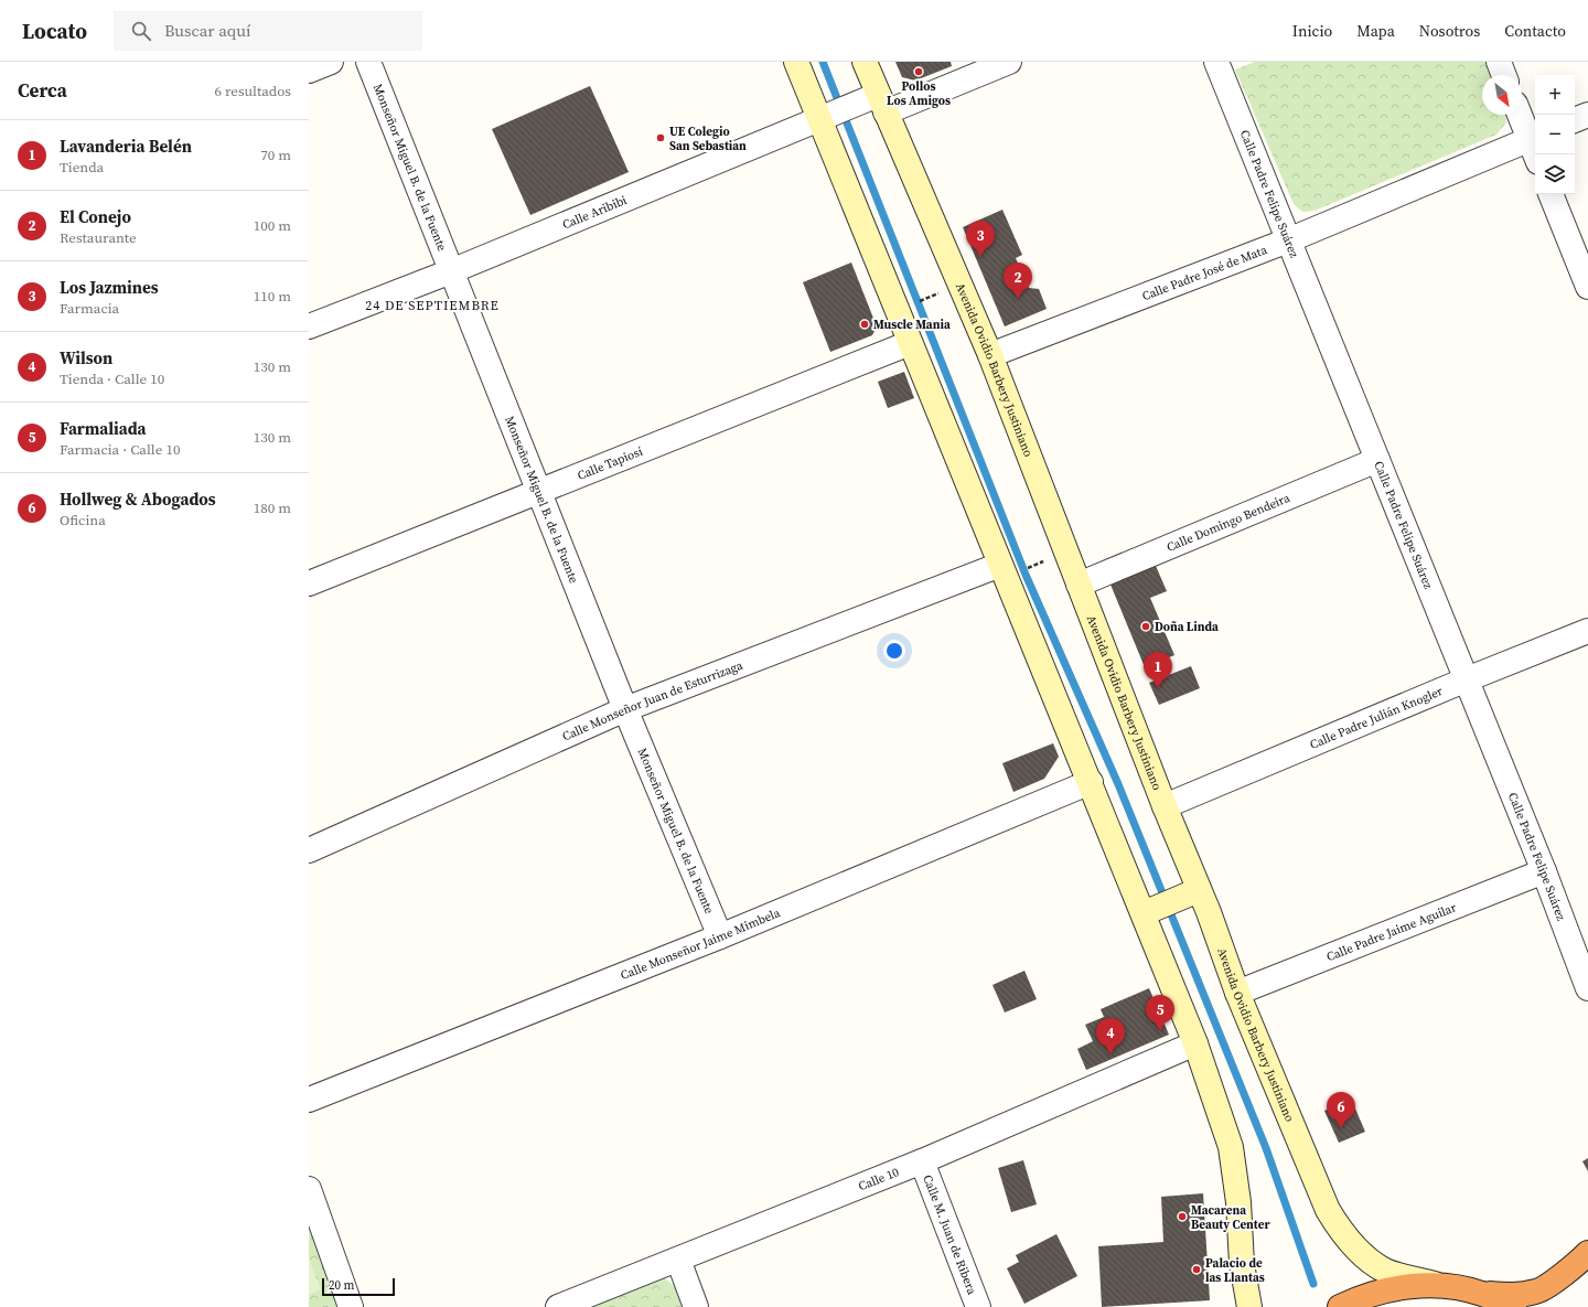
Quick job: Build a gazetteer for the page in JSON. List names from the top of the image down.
{
  "streets": {
    "street": [
      "Monseñor Miguel B. de la Fuente",
      "Calle Padre Felipe Suárez",
      "Calle Aribibi",
      "Calle Padre José de Mata",
      "Avenida Ovidio Barbery Justiniano",
      "Calle Tapiosí",
      "Calle Domingo Bendeira",
      "Calle Monseñor Juan de Esturrizaga",
      "Calle Padre Julián Knogler",
      "Calle Padre Jaime Aguilar",
      "Calle Monseñor Jaime Mimbela",
      "Calle 10",
      "Calle M. Juan de Ribera"
    ]
  },
  "crossings": [
    ["Monseñor Miguel B. de la Fuente", "Calle Aribibi"],
    ["Monseñor Miguel B. de la Fuente", "Calle Tapiosí"],
    ["Monseñor Miguel B. de la Fuente", "Calle Monseñor Juan de Esturrizaga"],
    ["Monseñor Miguel B. de la Fuente", "Calle Monseñor Jaime Mimbela"],
    ["Calle Padre Felipe Suárez", "Calle Padre José de Mata"],
    ["Calle Padre Felipe Suárez", "Calle Domingo Bendeira"],
    ["Calle Padre Felipe Suárez", "Calle Padre Julián Knogler"],
    ["Calle Padre Felipe Suárez", "Calle Padre Jaime Aguilar"],
    ["Calle Aribibi", "Avenida Ovidio Barbery Justiniano"],
    ["Calle Padre José de Mata", "Avenida Ovidio Barbery Justiniano"],
    ["Avenida Ovidio Barbery Justiniano", "Calle Domingo Bendeira"],
    ["Avenida Ovidio Barbery Justiniano", "Calle Padre Julián Knogler"],
    ["Avenida Ovidio Barbery Justiniano", "Calle Padre Jaime Aguilar"],
    ["Calle 10", "Calle M. Juan de Ribera"]
  ],
  "districts": ["24 DE SEPTIEMBRE"],
  "places": [
    "Pollos Los Amigos",
    "UE Colegio San Sebastian",
    "Muscle Mania",
    "Doña Linda",
    "Macarena Beauty Center",
    "Palacio de las Llantas"
  ],
  "scale_bar": "20 m",
  "north": "bottom right",
  "page": {
    "header": "Locato",
    "search": "Buscar aquí",
    "nav": [
      "Inicio",
      "Mapa",
      "Nosotros",
      "Contacto"
    ],
    "heading": ["Cerca", "6 resultados"],
    "map_buttons": ["+", "−"],
    "list": [
      {
        "mark": "1",
        "name": "Lavanderia Belén",
        "note": "Tienda",
        "value": "70 m"
      },
      {
        "mark": "2",
        "name": "El Conejo",
        "note": "Restaurante",
        "value": "100 m"
      },
      {
        "mark": "3",
        "name": "Los Jazmines",
        "note": "Farmacia",
        "value": "110 m"
      },
      {
        "mark": "4",
        "name": "Wilson",
        "note": "Tienda · Calle 10",
        "value": "130 m"
      },
      {
        "mark": "5",
        "name": "Farmaliada",
        "note": "Farmacia · Calle 10",
        "value": "130 m"
      },
      {
        "mark": "6",
        "name": "Hollweg & Abogados",
        "note": "Oficina",
        "value": "180 m"
      }
    ],
    "pins": [
      "3",
      "2",
      "1",
      "5",
      "4",
      "6"
    ],
    "scale": "20 m"
  }
}
